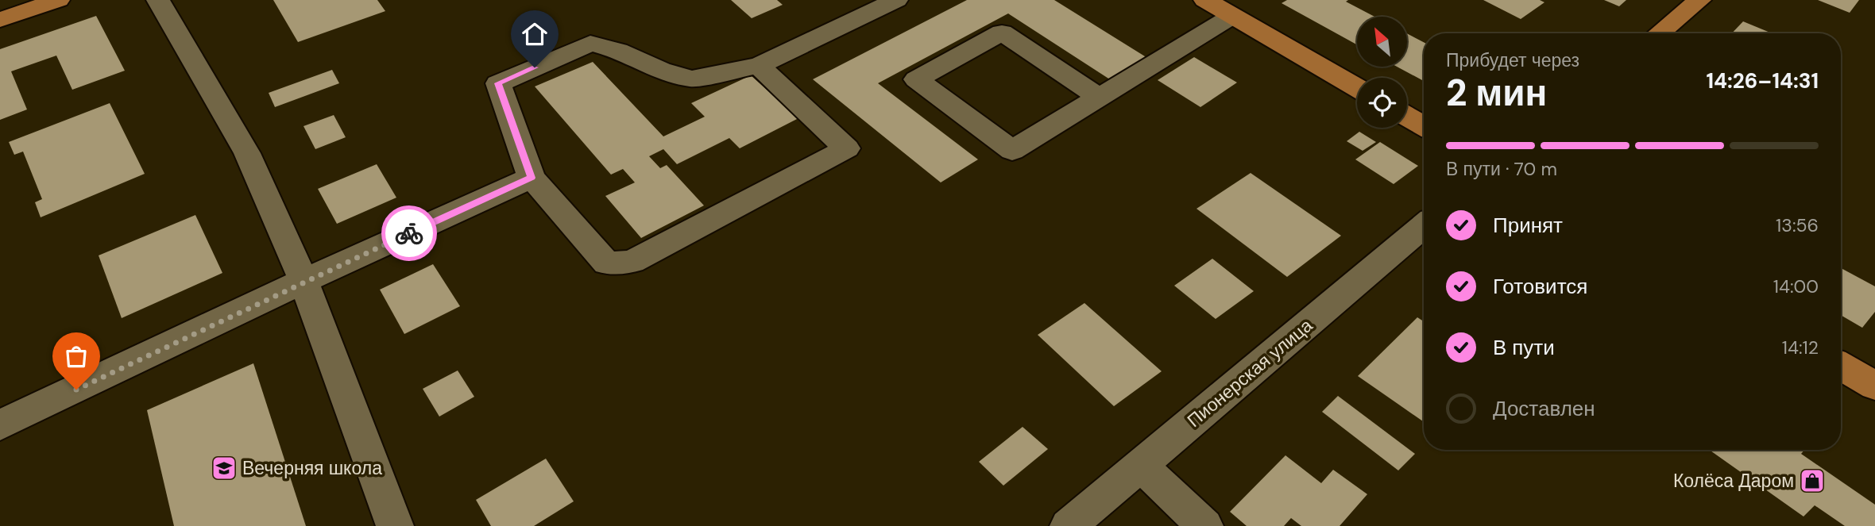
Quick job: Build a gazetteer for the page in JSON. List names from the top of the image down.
{
  "streets": {
    "street": ["Пионерская улица"]
  },
  "places": {
    "school or university": ["Вечерняя школа"],
    "shop": ["Колёса Даром"]
  },
  "north": "top left",
  "page": {
    "heading": ["2 мин", "Прибудет через", "14:26–14:31"],
    "bar": "В пути · 70 m",
    "list": [
      ["Принят", "13:56"],
      ["Готовится", "14:00"],
      ["В пути", "14:12"],
      "Доставлен"
    ]
  }
}
